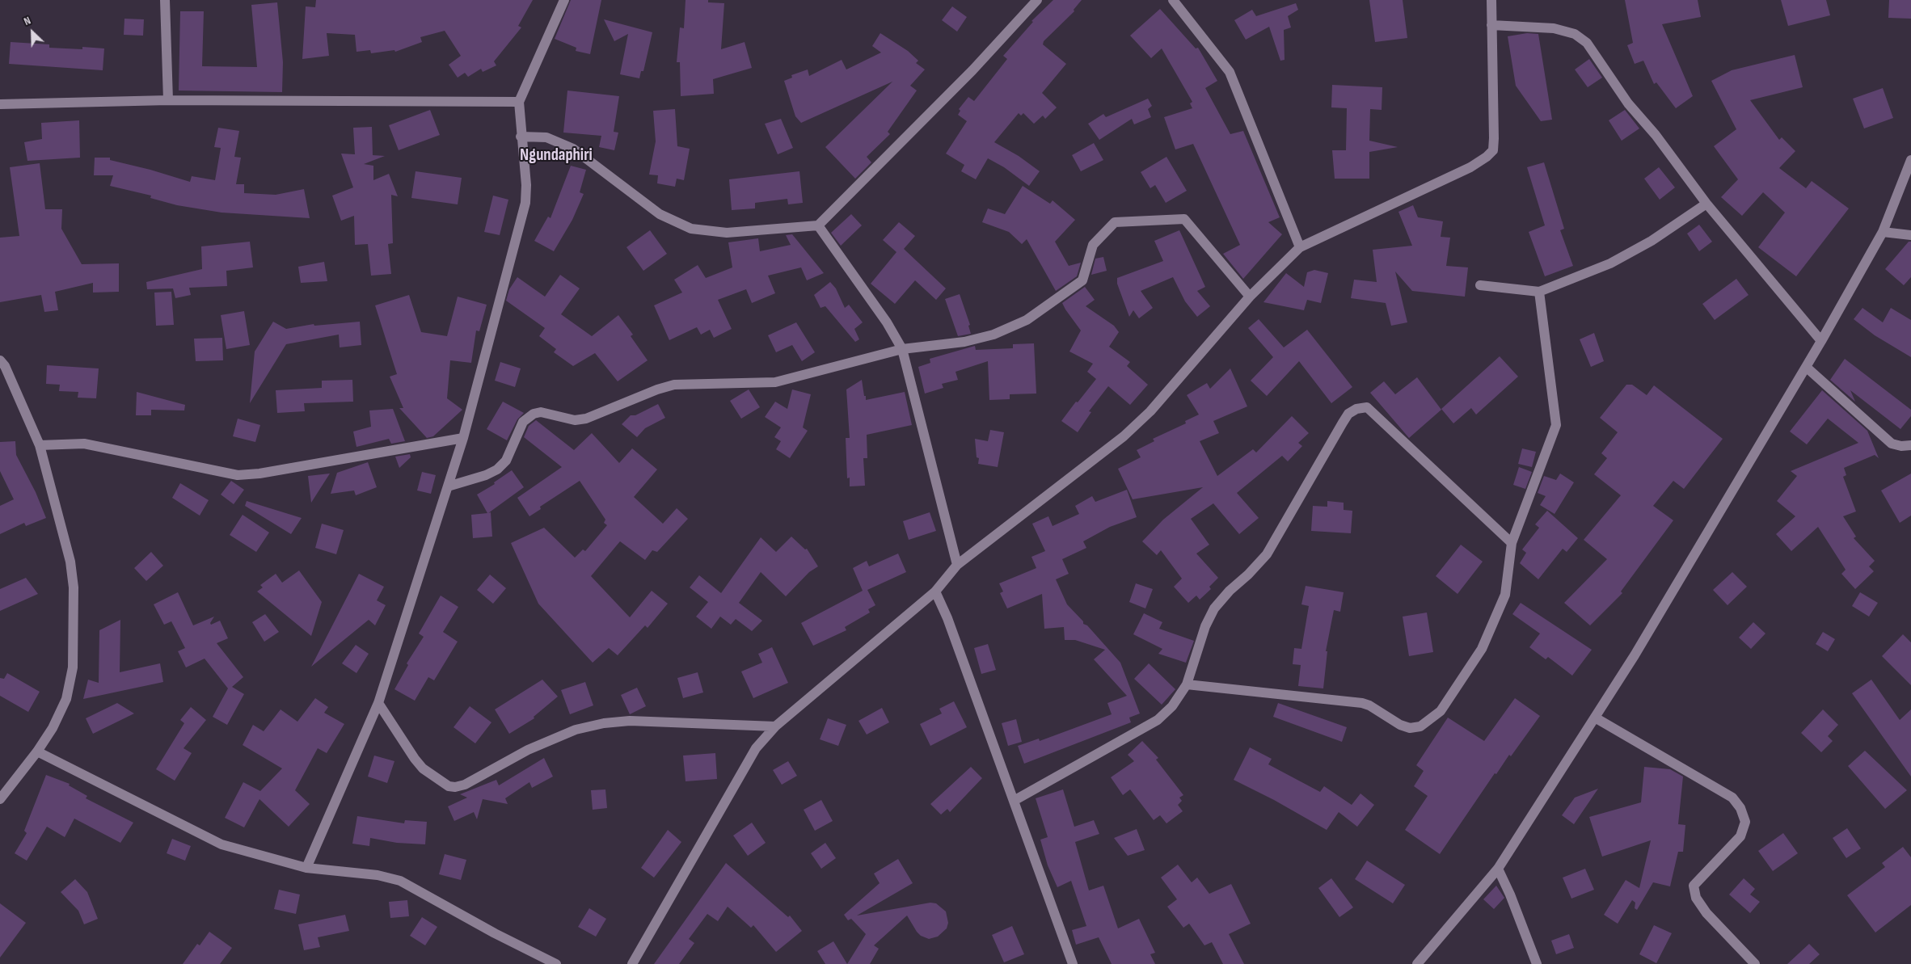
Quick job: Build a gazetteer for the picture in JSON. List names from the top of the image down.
{
  "districts": ["Ngundaphiri"],
  "north": "top left"
}
